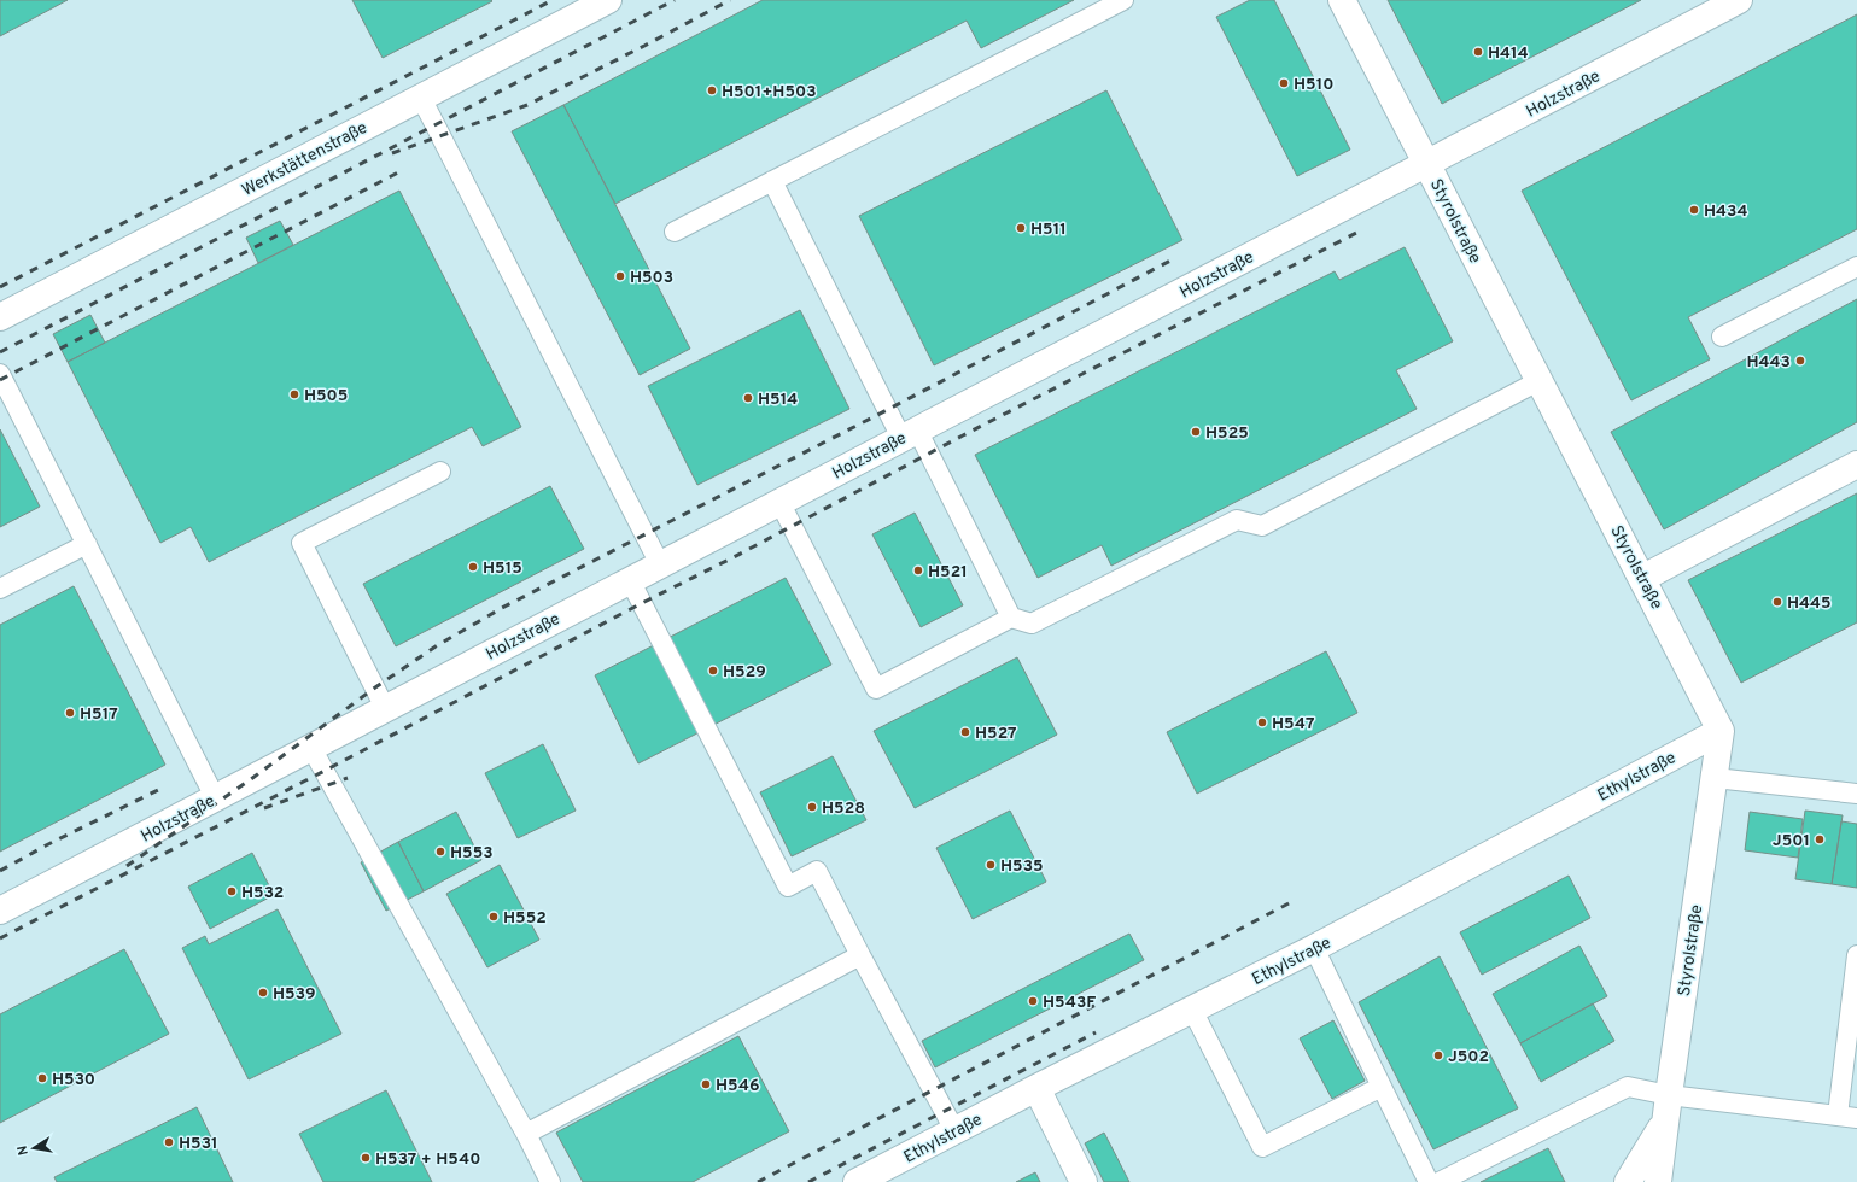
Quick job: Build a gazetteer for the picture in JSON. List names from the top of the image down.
{
  "streets": {
    "street": [
      "Holzstraße",
      "Werkstättenstraße",
      "Styrolstraße",
      "Ethylstraße"
    ]
  },
  "crossings": [
    ["Holzstraße", "Styrolstraße"],
    ["Styrolstraße", "Ethylstraße"]
  ],
  "places": [
    "H414",
    "H510",
    "H501+H503",
    "H434",
    "H511",
    "H503",
    "H443",
    "H505",
    "H514",
    "H525",
    "H515",
    "H521",
    "H445",
    "H529",
    "H517",
    "H547",
    "H527",
    "H528",
    "J501",
    "H553",
    "H535",
    "H532",
    "H552",
    "H539",
    "H543F",
    "J502",
    "H530",
    "H546",
    "H531",
    "H537 + H540"
  ],
  "north": "left"
}
